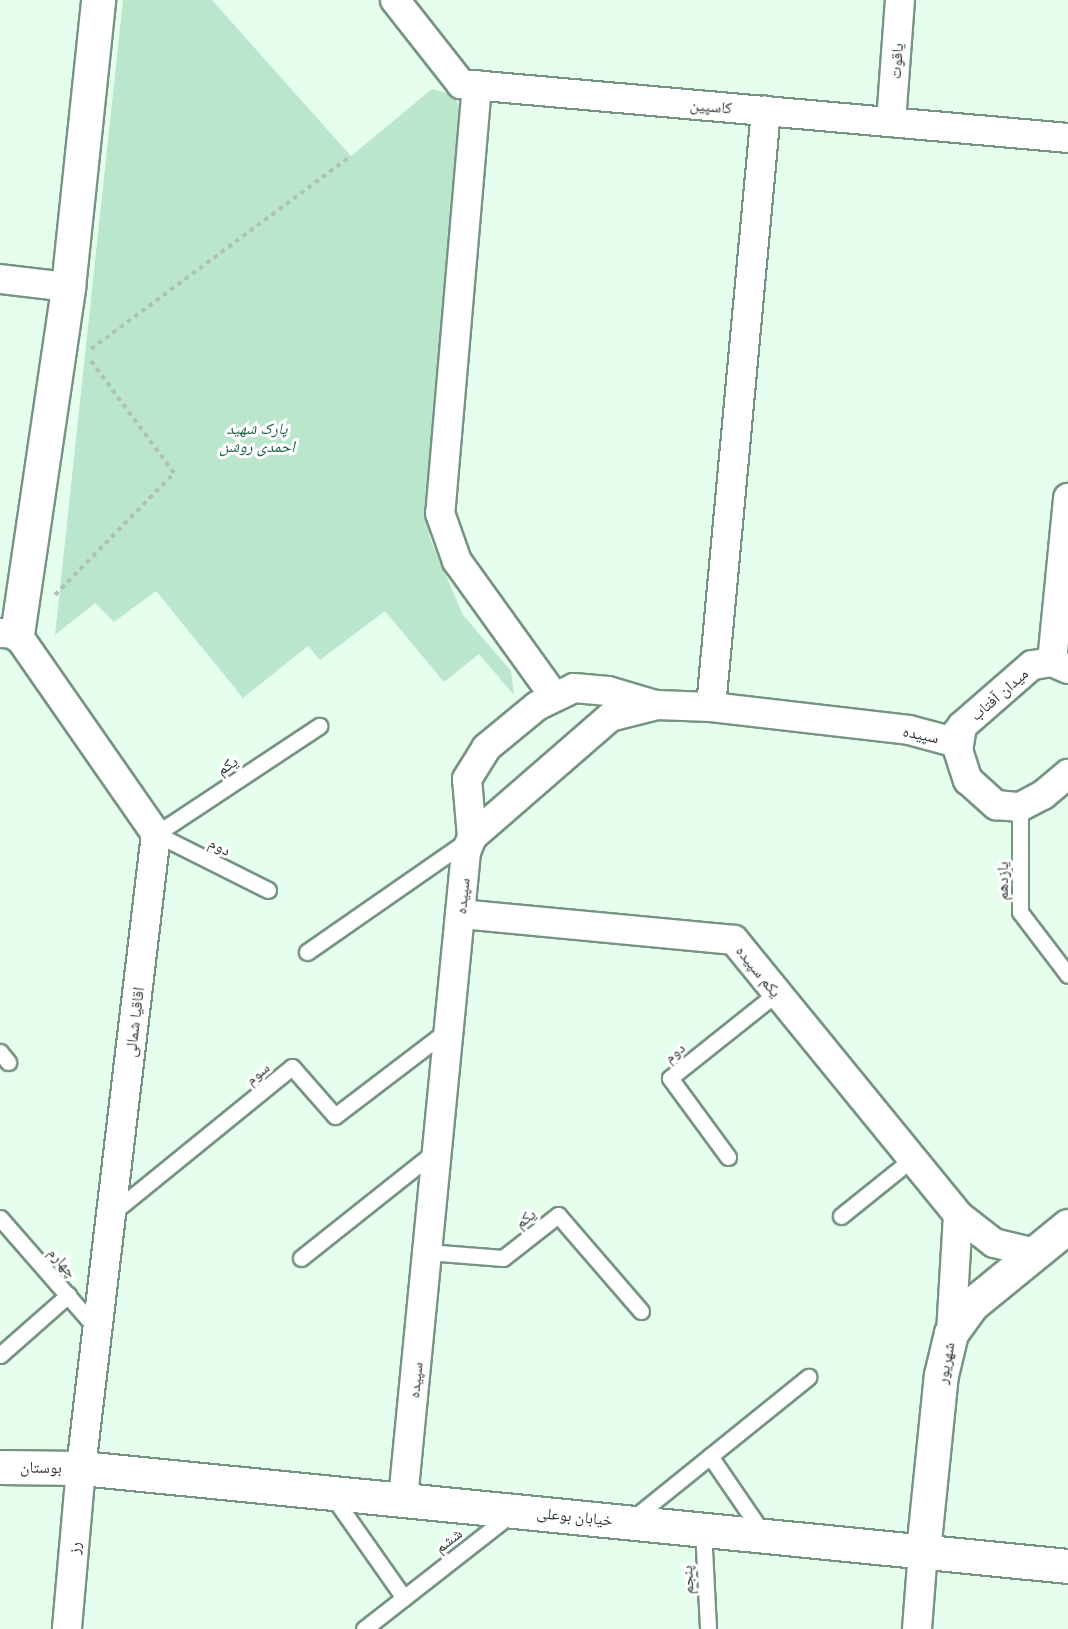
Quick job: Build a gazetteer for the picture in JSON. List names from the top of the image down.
{
  "streets": {
    "street": [
      "یاقوت",
      "کاسپین",
      "میدان آفتاب",
      "سپیده",
      "یکم سپیده",
      "اقاقیا شمالی",
      "شهریور",
      "بوستان",
      "خیابان بوعلی",
      "رز"
    ],
    "lane": [
      "یکم",
      "دوم",
      "یازدهم",
      "سوم",
      "چهارم",
      "ششم",
      "پنجم"
    ]
  },
  "crossings": [
    ["یاقوت", "کاسپین"],
    ["میدان آفتاب", "سپیده"],
    ["میدان آفتاب", "یازدهم"],
    ["سپیده", "یکم"],
    ["سپیده", "یکم سپیده"],
    ["سپیده", "سوم"],
    ["سپیده", "خیابان بوعلی"],
    ["یکم", "دوم"],
    ["یکم", "اقاقیا شمالی"],
    ["دوم", "یکم سپیده"],
    ["دوم", "اقاقیا شمالی"],
    ["یکم سپیده", "شهریور"],
    ["اقاقیا شمالی", "سوم"],
    ["اقاقیا شمالی", "چهارم"],
    ["اقاقیا شمالی", "بوستان"],
    ["اقاقیا شمالی", "خیابان بوعلی"],
    ["اقاقیا شمالی", "رز"],
    ["شهریور", "خیابان بوعلی"],
    ["بوستان", "خیابان بوعلی"],
    ["بوستان", "رز"],
    ["خیابان بوعلی", "ششم"],
    ["خیابان بوعلی", "رز"],
    ["خیابان بوعلی", "پنجم"]
  ],
  "parks": ["پارک شهید احمدی روشن"]
}
